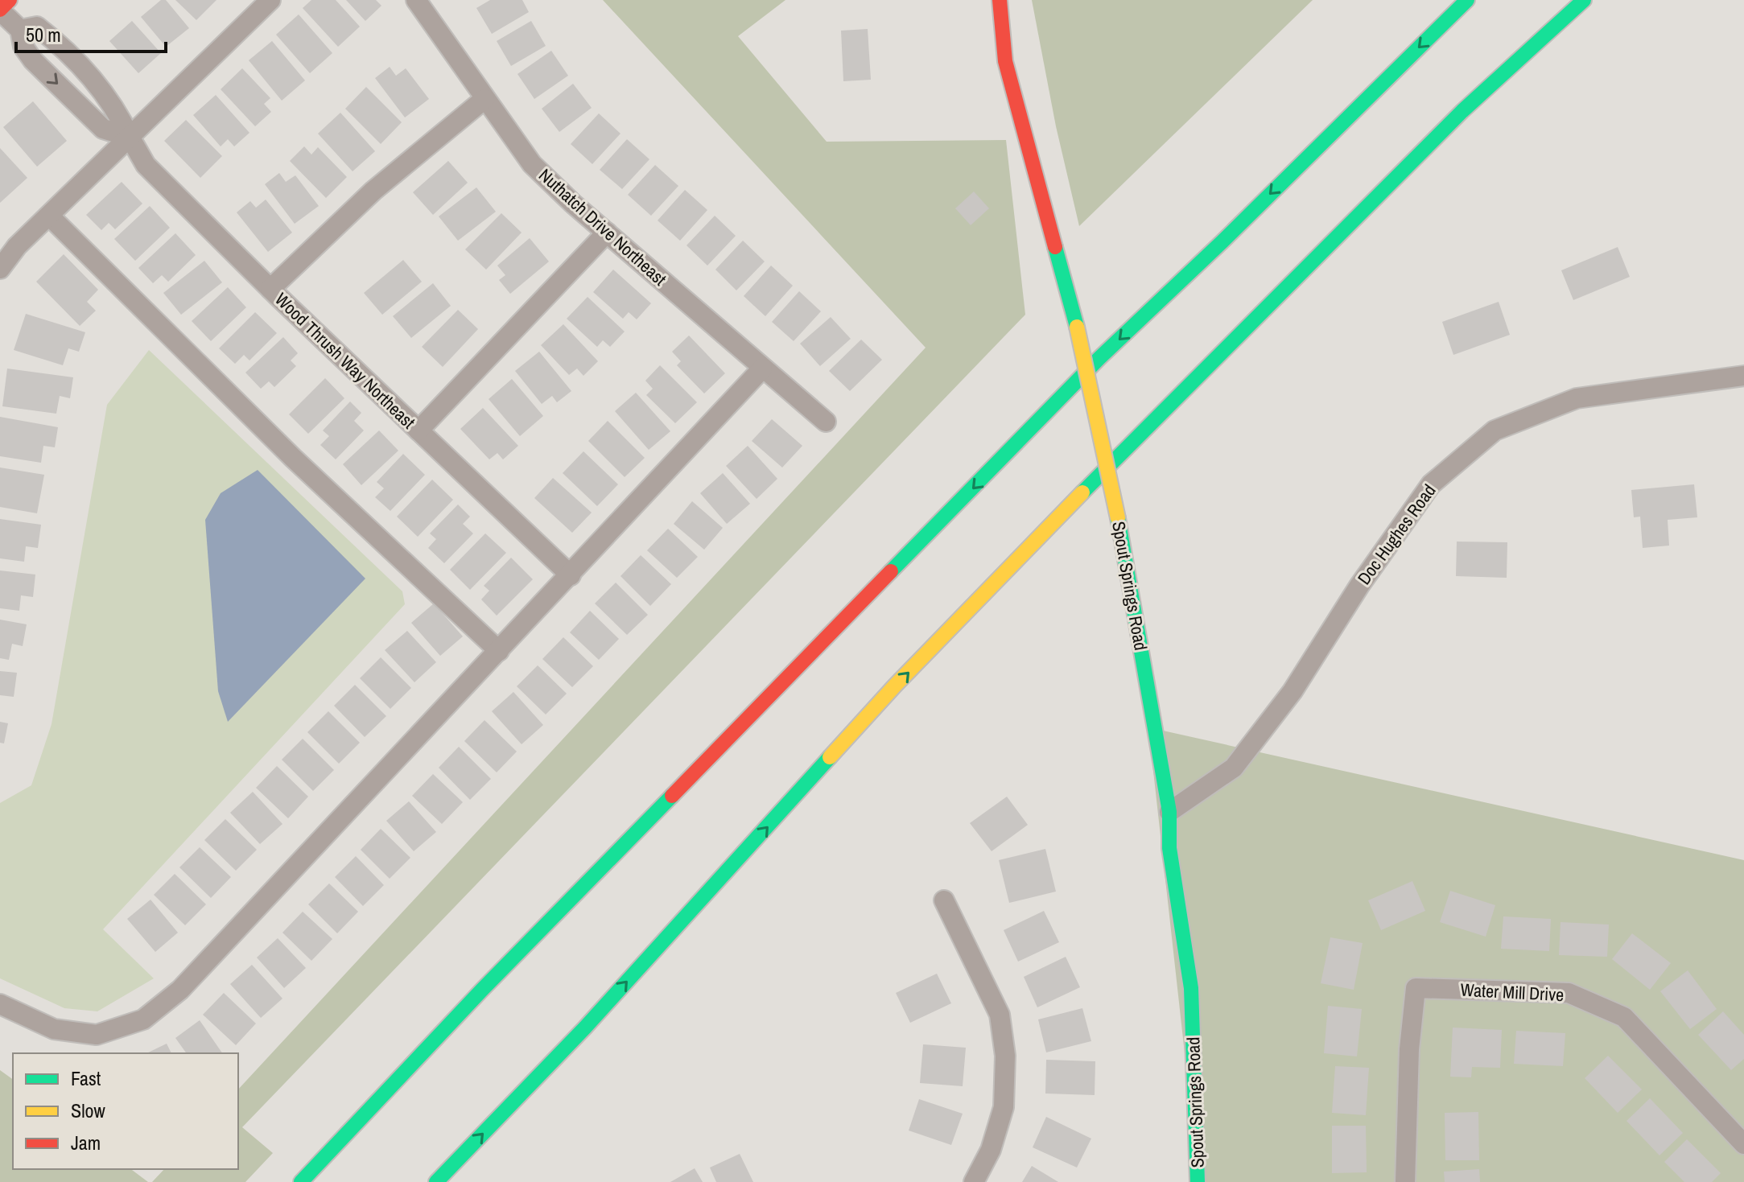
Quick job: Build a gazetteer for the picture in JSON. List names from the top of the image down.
{
  "streets": {
    "main road": ["Spout Springs Road"],
    "street": [
      "Nuthatch Drive Northeast",
      "Wood Thrush Way Northeast",
      "Doc Hughes Road",
      "Water Mill Drive"
    ]
  },
  "crossings": [
    ["Doc Hughes Road", "Spout Springs Road"]
  ],
  "legend": ["Fast", "Slow", "Jam"],
  "scale_bar": "50 m"
}
